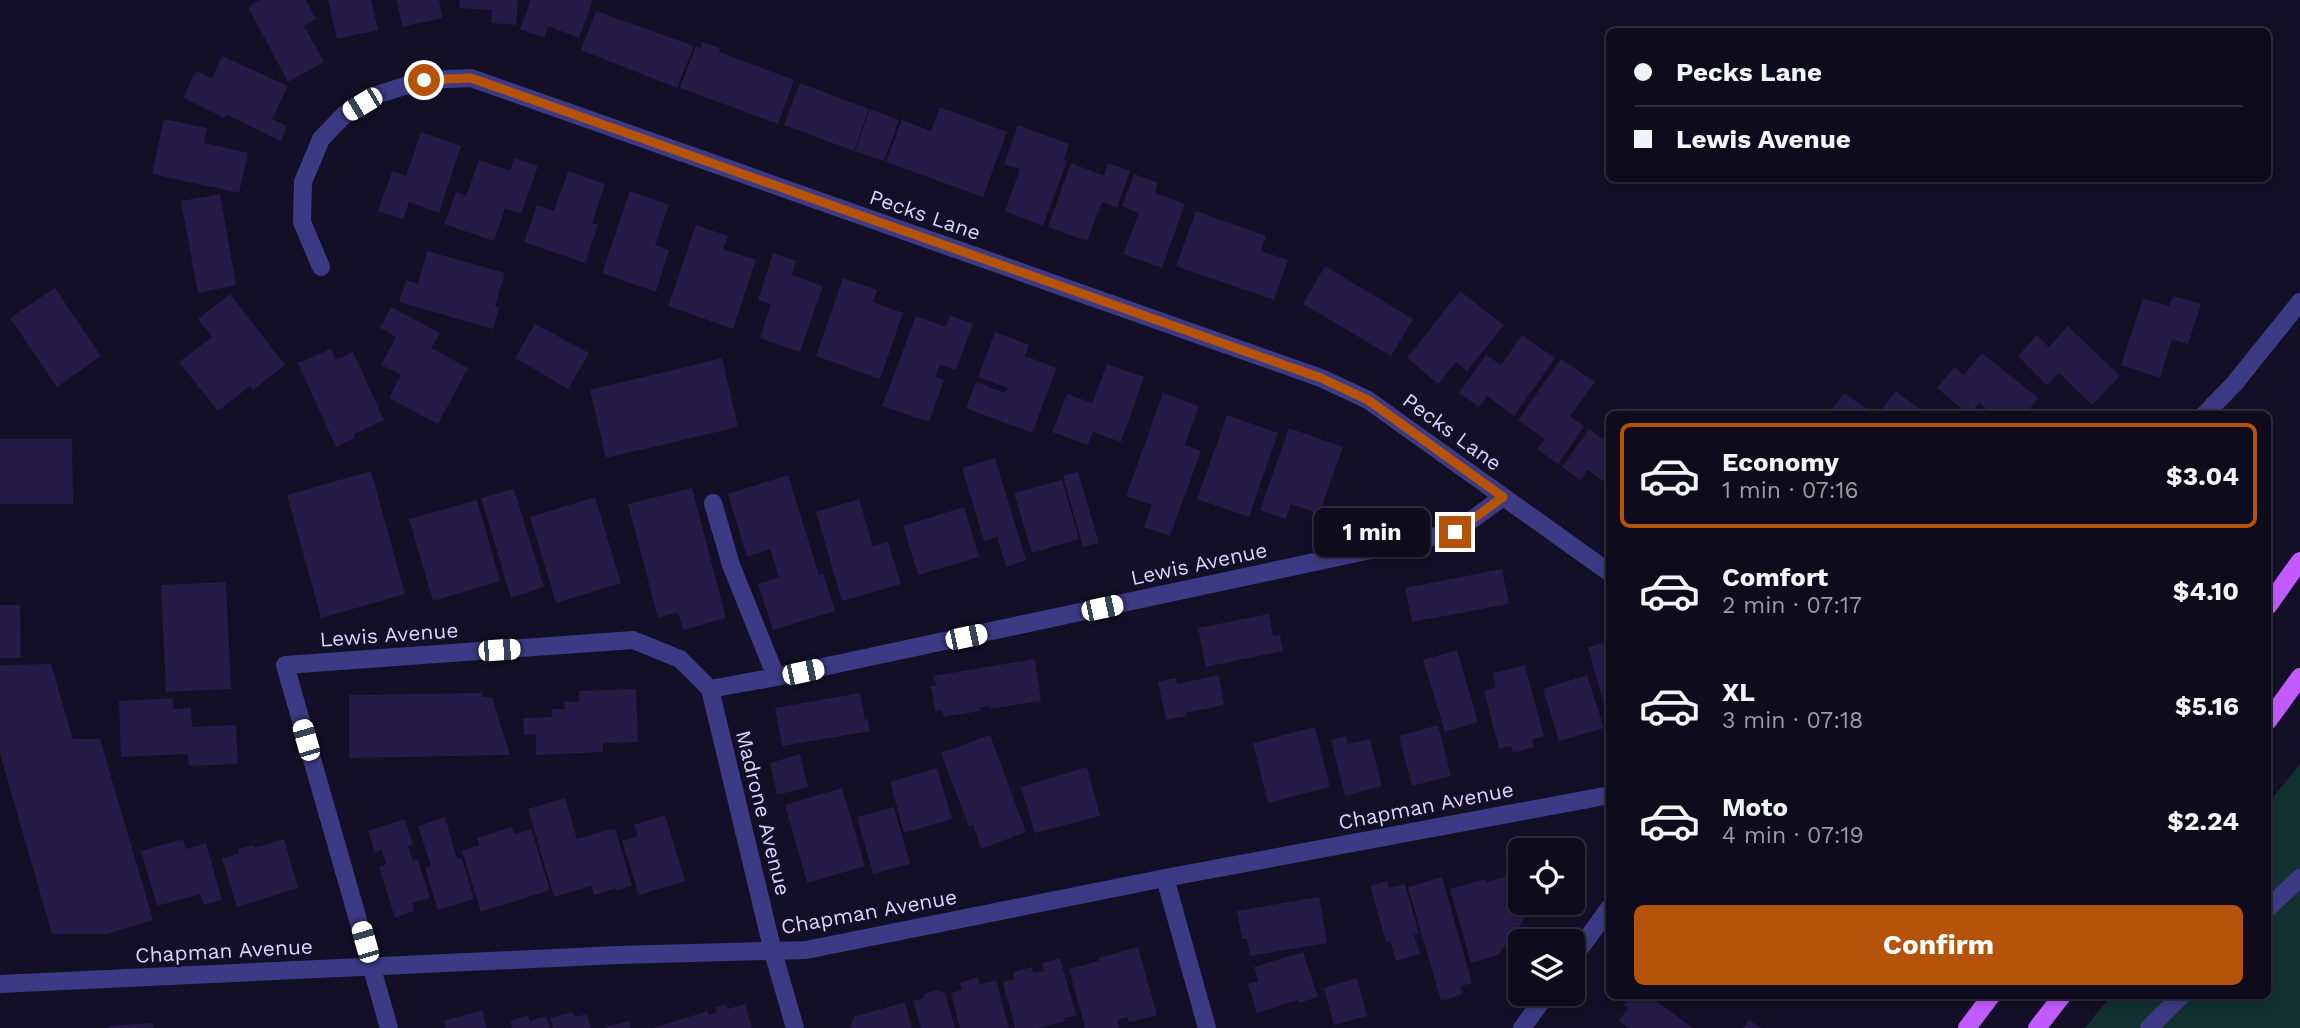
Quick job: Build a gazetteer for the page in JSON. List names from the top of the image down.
{
  "streets": {
    "street": [
      "Pecks Lane",
      "Lewis Avenue",
      "Chapman Avenue",
      "Madrone Avenue"
    ]
  },
  "crossings": [
    ["Pecks Lane", "Lewis Avenue"],
    ["Lewis Avenue", "Chapman Avenue"],
    ["Lewis Avenue", "Madrone Avenue"],
    ["Chapman Avenue", "Madrone Avenue"]
  ],
  "page": {
    "banner": ["Pecks Lane", "Lewis Avenue"],
    "list": [
      {
        "name": "Economy",
        "note": "1 min · 07:16",
        "value": "$3.04"
      },
      {
        "name": "Comfort",
        "note": "2 min · 07:17",
        "value": "$4.10"
      },
      {
        "name": "XL",
        "note": "3 min · 07:18",
        "value": "$5.16"
      },
      {
        "name": "Moto",
        "note": "4 min · 07:19",
        "value": "$2.24"
      }
    ],
    "bubble": "1 min",
    "buttons": "Confirm"
  }
}
